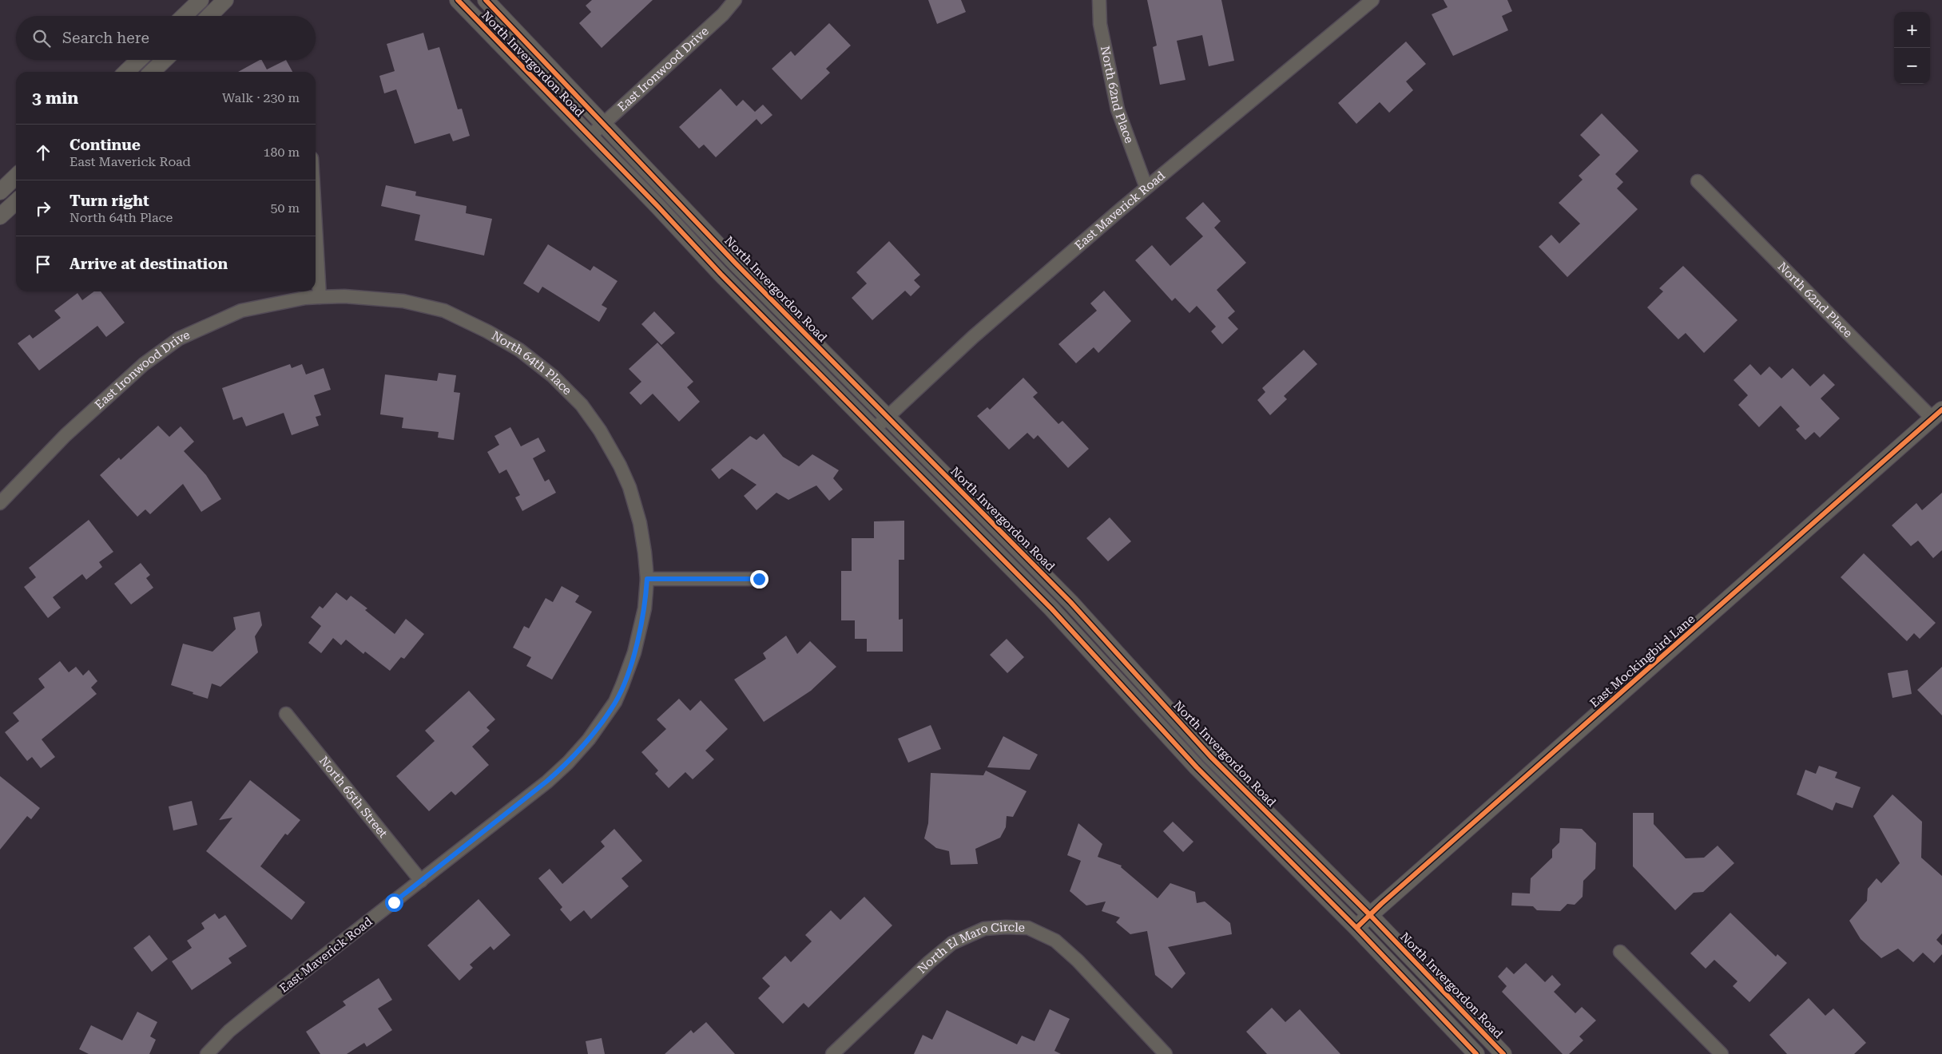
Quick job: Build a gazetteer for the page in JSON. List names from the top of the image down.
{
  "streets": {
    "street": [
      "North Invergordon Road",
      "East Ironwood Drive",
      "North 62nd Place",
      "East Maverick Road",
      "North 64th Place",
      "East Mockingbird Lane",
      "North 65th Street",
      "North El Maro Circle"
    ]
  },
  "crossings": [
    ["North Invergordon Road", "East Ironwood Drive"],
    ["North Invergordon Road", "East Maverick Road"],
    ["North Invergordon Road", "East Mockingbird Lane"],
    ["East Ironwood Drive", "North 64th Place"],
    ["North 62nd Place", "East Maverick Road"],
    ["North 62nd Place", "East Mockingbird Lane"],
    ["East Maverick Road", "North 64th Place"],
    ["East Maverick Road", "North 65th Street"]
  ],
  "page": {
    "map_buttons": ["+", "−"],
    "search": "Search here",
    "heading": ["3 min", "Walk · 230 m"],
    "list": [
      ["Continue", "East Maverick Road", "180 m"],
      ["Turn right", "North 64th Place", "50 m"],
      "Arrive at destination"
    ]
  }
}
